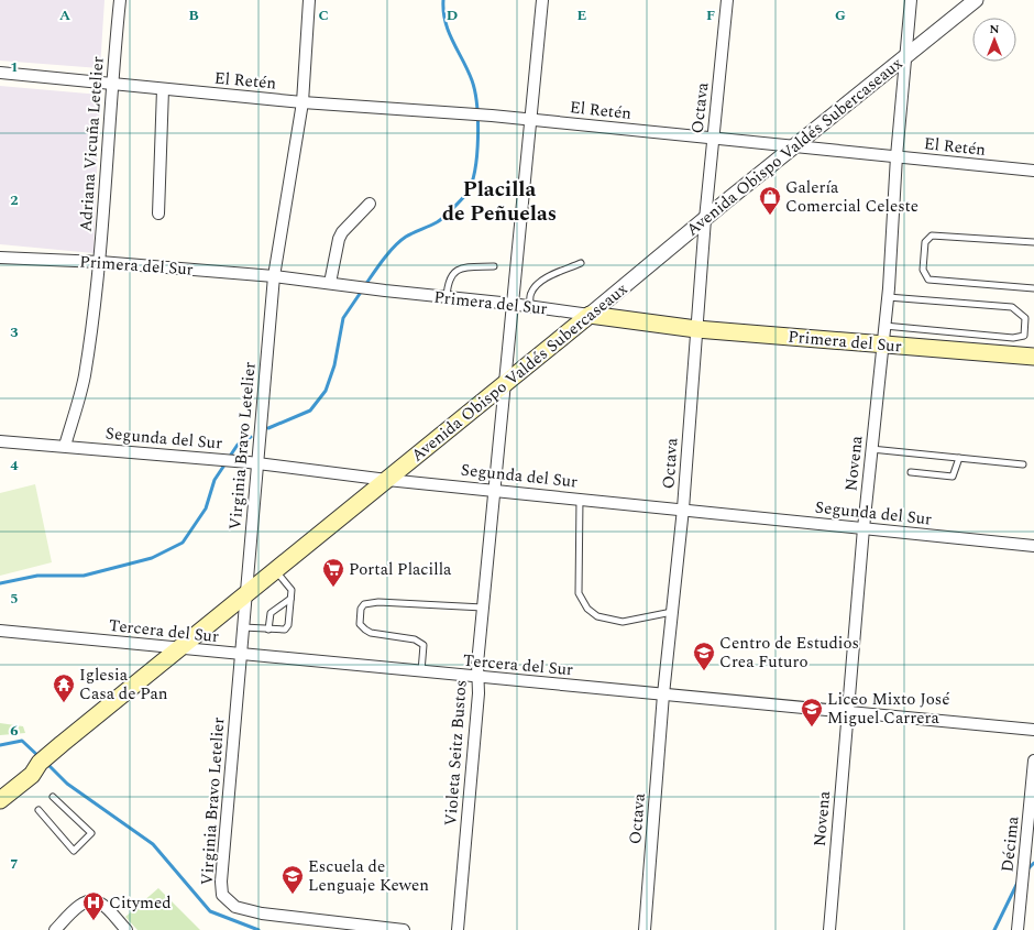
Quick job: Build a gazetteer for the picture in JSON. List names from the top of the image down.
{
  "streets": {
    "main road": ["Avenida Obispo Valdés Subercaseaux", "Primera del Sur"],
    "street": [
      "El Retén",
      "Octava",
      "Adriana Vicuña Letelier",
      "Segunda del Sur",
      "Virginia Bravo Letelier",
      "Novena",
      "Tercera del Sur",
      "Violeta Seitz Bustos",
      "Décima"
    ]
  },
  "crossings": [
    ["El Retén", "Octava"],
    ["El Retén", "Adriana Vicuña Letelier"],
    ["El Retén", "Avenida Obispo Valdés Subercaseaux"],
    ["El Retén", "Virginia Bravo Letelier"],
    ["El Retén", "Novena"],
    ["El Retén", "Violeta Seitz Bustos"],
    ["Octava", "Avenida Obispo Valdés Subercaseaux"],
    ["Octava", "Primera del Sur"],
    ["Octava", "Segunda del Sur"],
    ["Octava", "Tercera del Sur"],
    ["Adriana Vicuña Letelier", "Primera del Sur"],
    ["Adriana Vicuña Letelier", "Segunda del Sur"],
    ["Avenida Obispo Valdés Subercaseaux", "Primera del Sur"],
    ["Avenida Obispo Valdés Subercaseaux", "Segunda del Sur"],
    ["Avenida Obispo Valdés Subercaseaux", "Virginia Bravo Letelier"],
    ["Avenida Obispo Valdés Subercaseaux", "Novena"],
    ["Avenida Obispo Valdés Subercaseaux", "Tercera del Sur"],
    ["Avenida Obispo Valdés Subercaseaux", "Violeta Seitz Bustos"],
    ["Primera del Sur", "Virginia Bravo Letelier"],
    ["Primera del Sur", "Novena"],
    ["Primera del Sur", "Violeta Seitz Bustos"],
    ["Segunda del Sur", "Virginia Bravo Letelier"],
    ["Segunda del Sur", "Novena"],
    ["Segunda del Sur", "Violeta Seitz Bustos"],
    ["Virginia Bravo Letelier", "Tercera del Sur"],
    ["Novena", "Tercera del Sur"],
    ["Tercera del Sur", "Violeta Seitz Bustos"]
  ],
  "districts": ["Placilla de Peñuelas"],
  "places": {
    "shop": ["Galería Comercial Celeste"],
    "supermarket": ["Portal Placilla"],
    "school or university": ["Centro de Estudios Crea Futuro", "Liceo Mixto José Miguel Carrera", "Escuela de Lenguaje Kewen"],
    "temple": ["Iglesia Casa de Pan"],
    "hospital": ["Citymed"]
  },
  "north": "top",
  "grid": {
    "columns": [
      "A",
      "B",
      "C",
      "D",
      "E",
      "F",
      "G"
    ],
    "rows": [
      "1",
      "2",
      "3",
      "4",
      "5",
      "6",
      "7"
    ]
  }
}
